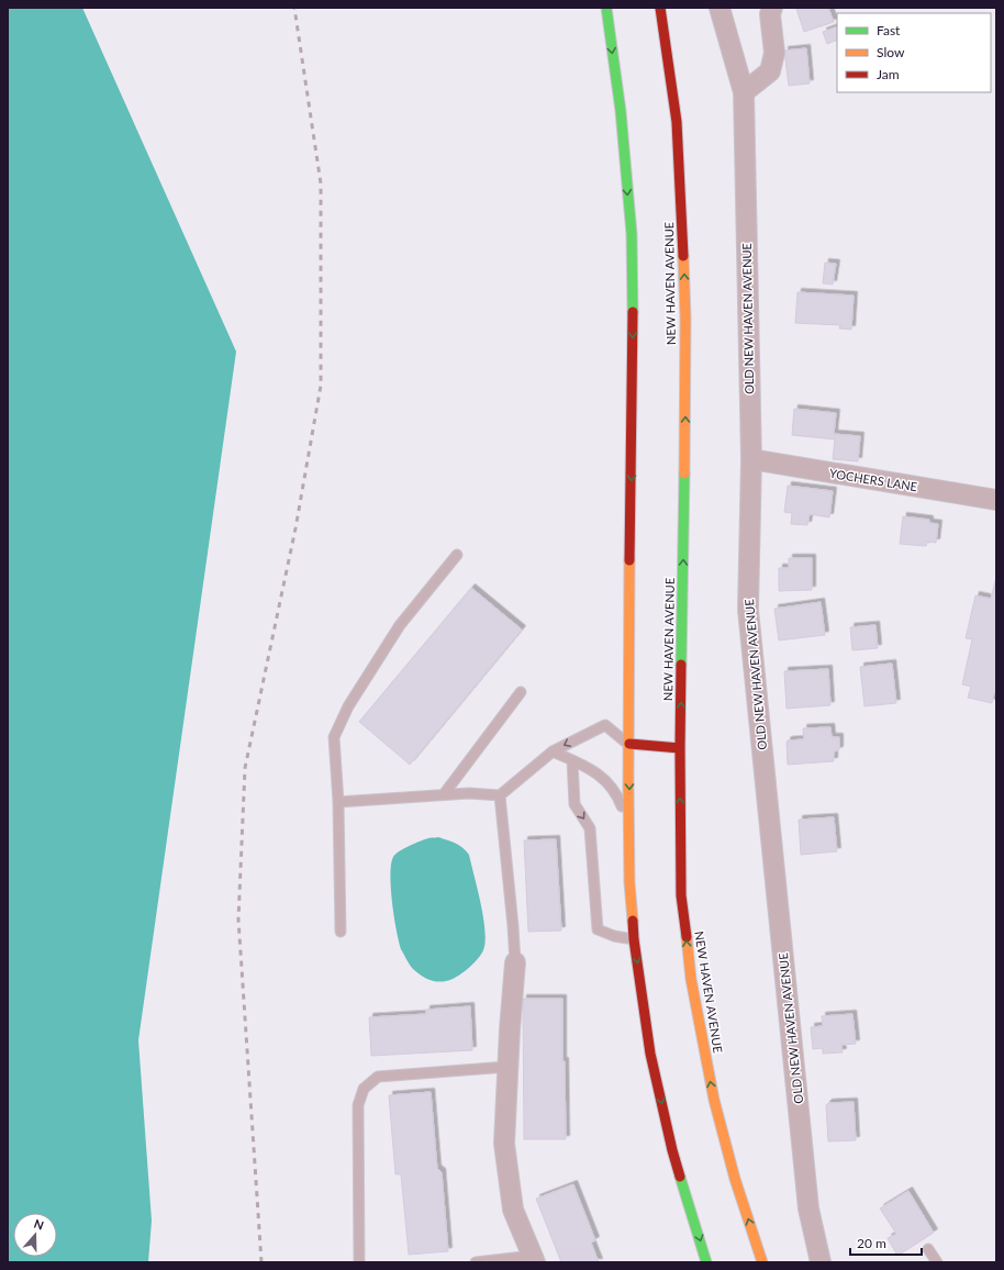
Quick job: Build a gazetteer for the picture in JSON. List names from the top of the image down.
{
  "streets": {
    "highway": ["NEW HAVEN AVENUE"],
    "street": ["OLD NEW HAVEN AVENUE", "YOCHERS LANE"]
  },
  "crossings": [
    ["OLD NEW HAVEN AVENUE", "YOCHERS LANE"]
  ],
  "legend": ["Fast", "Slow", "Jam"],
  "scale_bar": "20 m",
  "north": "top"
}
